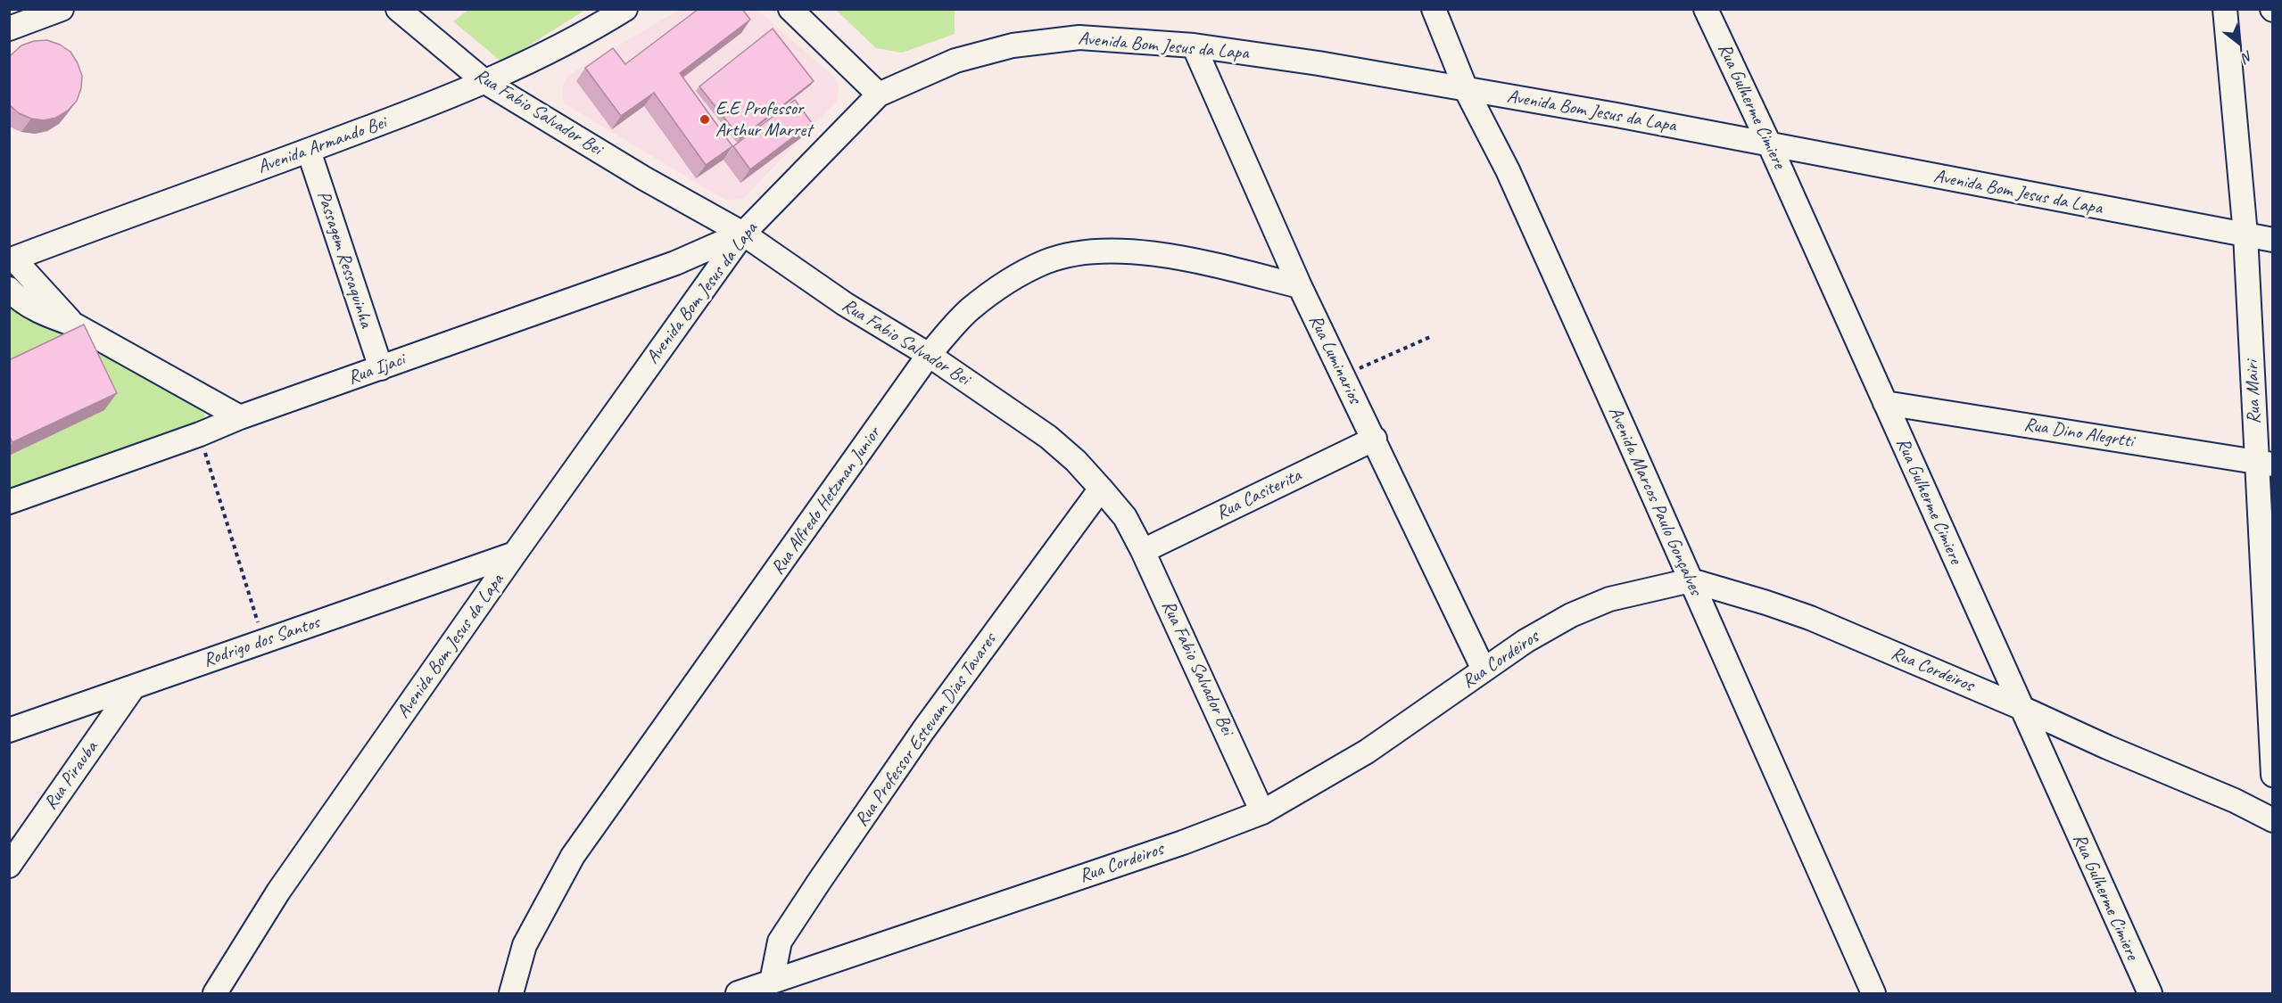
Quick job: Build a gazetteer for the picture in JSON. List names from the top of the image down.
{
  "streets": {
    "street": [
      "Avenida Bom Jesus da Lapa",
      "Rua Gulherme Cimiere",
      "Rua Fabio Salvador Bei",
      "Avenida Armando Bei",
      "Passagem Ressaquinha",
      "Rua Luminarios",
      "Rua Ijaci",
      "Rua Mairi",
      "Rua Dino Alegrtti",
      "Rua Casiterita",
      "Rua Alfredo Hetzman Junior",
      "Avenida Marcos Paulo Gonçalves",
      "Rodrigo dos Santos",
      "Rua Cordeiros",
      "Rua Professor Estevam Dias Tavares",
      "Rua Pirauba"
    ]
  },
  "crossings": [
    ["Avenida Bom Jesus da Lapa", "Rua Gulherme Cimiere"],
    ["Avenida Bom Jesus da Lapa", "Rua Fabio Salvador Bei"],
    ["Avenida Bom Jesus da Lapa", "Rua Luminarios"],
    ["Avenida Bom Jesus da Lapa", "Rua Ijaci"],
    ["Avenida Bom Jesus da Lapa", "Rua Mairi"],
    ["Avenida Bom Jesus da Lapa", "Avenida Marcos Paulo Gonçalves"],
    ["Avenida Bom Jesus da Lapa", "Rodrigo dos Santos"],
    ["Rua Gulherme Cimiere", "Rua Dino Alegrtti"],
    ["Rua Gulherme Cimiere", "Rua Cordeiros"],
    ["Rua Fabio Salvador Bei", "Avenida Armando Bei"],
    ["Rua Fabio Salvador Bei", "Rua Ijaci"],
    ["Rua Fabio Salvador Bei", "Rua Casiterita"],
    ["Rua Fabio Salvador Bei", "Rua Alfredo Hetzman Junior"],
    ["Rua Fabio Salvador Bei", "Rua Cordeiros"],
    ["Rua Fabio Salvador Bei", "Rua Professor Estevam Dias Tavares"],
    ["Avenida Armando Bei", "Passagem Ressaquinha"],
    ["Passagem Ressaquinha", "Rua Ijaci"],
    ["Rua Luminarios", "Rua Casiterita"],
    ["Rua Luminarios", "Rua Alfredo Hetzman Junior"],
    ["Rua Luminarios", "Rua Cordeiros"],
    ["Rua Mairi", "Rua Dino Alegrtti"],
    ["Avenida Marcos Paulo Gonçalves", "Rua Cordeiros"],
    ["Rodrigo dos Santos", "Rua Pirauba"],
    ["Rua Cordeiros", "Rua Professor Estevam Dias Tavares"]
  ],
  "places": ["E.E Professor Arthur Marret"],
  "north": "bottom right"
}
